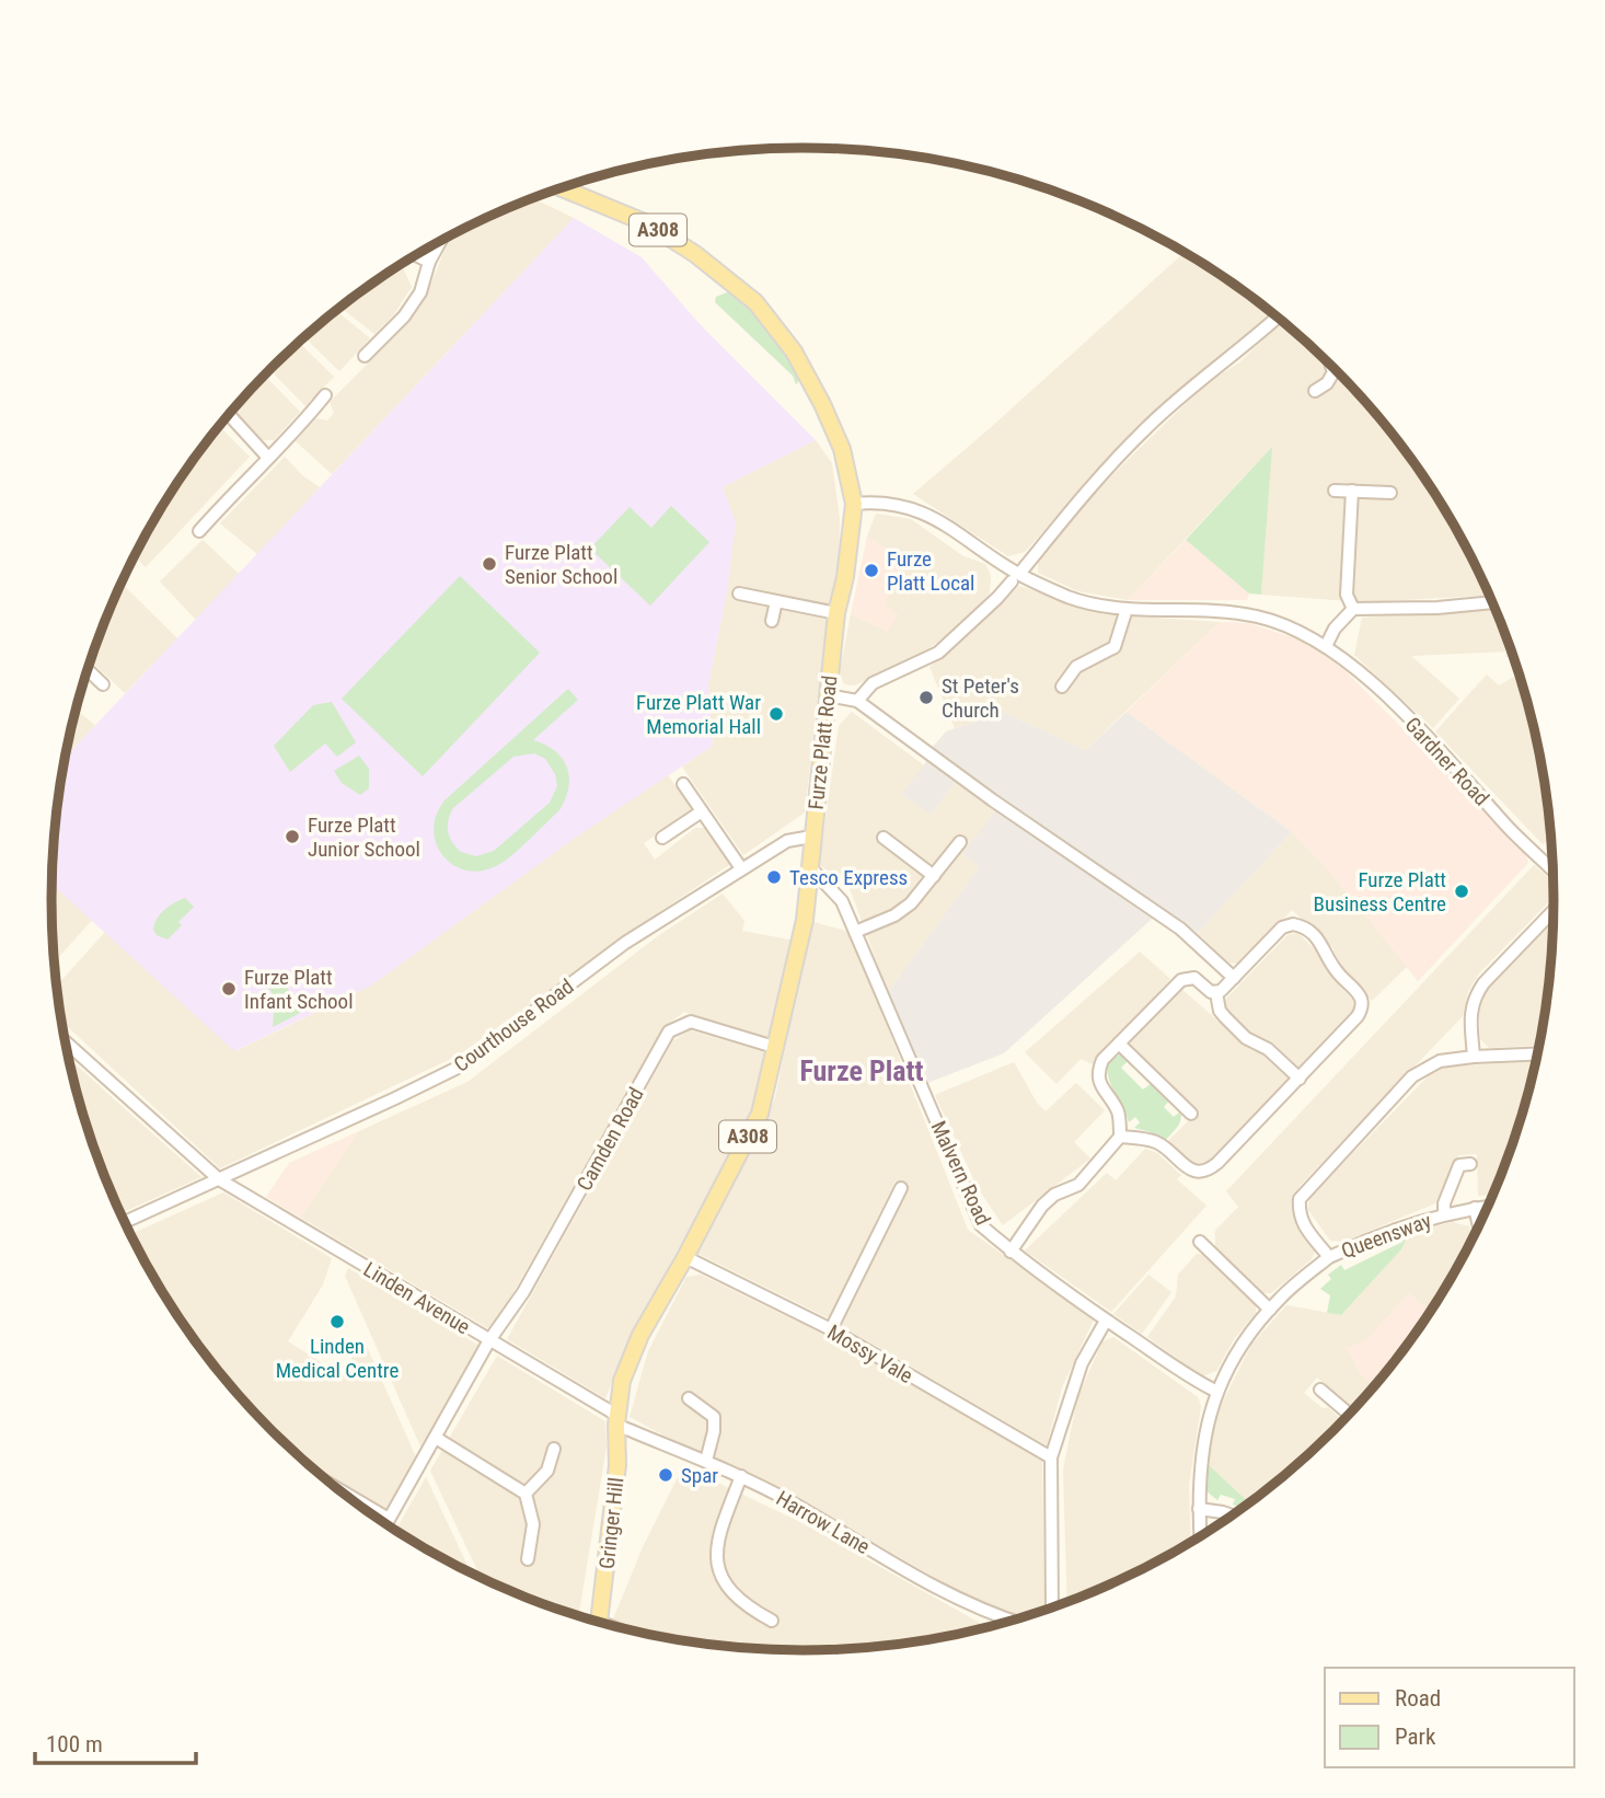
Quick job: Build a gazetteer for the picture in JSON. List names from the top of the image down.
{
  "streets": {
    "main road": ["A308", "Furze Platt Road", "Gringer Hill"],
    "street": [
      "Gardner Road",
      "Courthouse Road",
      "Camden Road",
      "Malvern Road",
      "Queensway",
      "Linden Avenue",
      "Mossy Vale",
      "Harrow Lane"
    ]
  },
  "crossings": [
    ["Furze Platt Road", "Gardner Road"],
    ["Furze Platt Road", "Courthouse Road"],
    ["Furze Platt Road", "Camden Road"],
    ["Furze Platt Road", "Malvern Road"],
    ["Furze Platt Road", "Linden Avenue"],
    ["Furze Platt Road", "Mossy Vale"],
    ["Furze Platt Road", "Harrow Lane"],
    ["Furze Platt Road", "Gringer Hill"],
    ["Courthouse Road", "Linden Avenue"],
    ["Camden Road", "Linden Avenue"],
    ["Malvern Road", "Queensway"],
    ["Linden Avenue", "Harrow Lane"],
    ["Linden Avenue", "Gringer Hill"],
    ["Harrow Lane", "Gringer Hill"]
  ],
  "districts": ["Furze Platt"],
  "places": [
    "Furze Platt Senior School",
    "Furze Platt Local",
    "St Peter's Church",
    "Furze Platt War Memorial Hall",
    "Furze Platt Junior School",
    "Tesco Express",
    "Furze Platt Business Centre",
    "Furze Platt Infant School",
    "Linden Medical Centre",
    "Spar"
  ],
  "legend": ["Road", "Park"],
  "scale_bar": "100 m"
}
